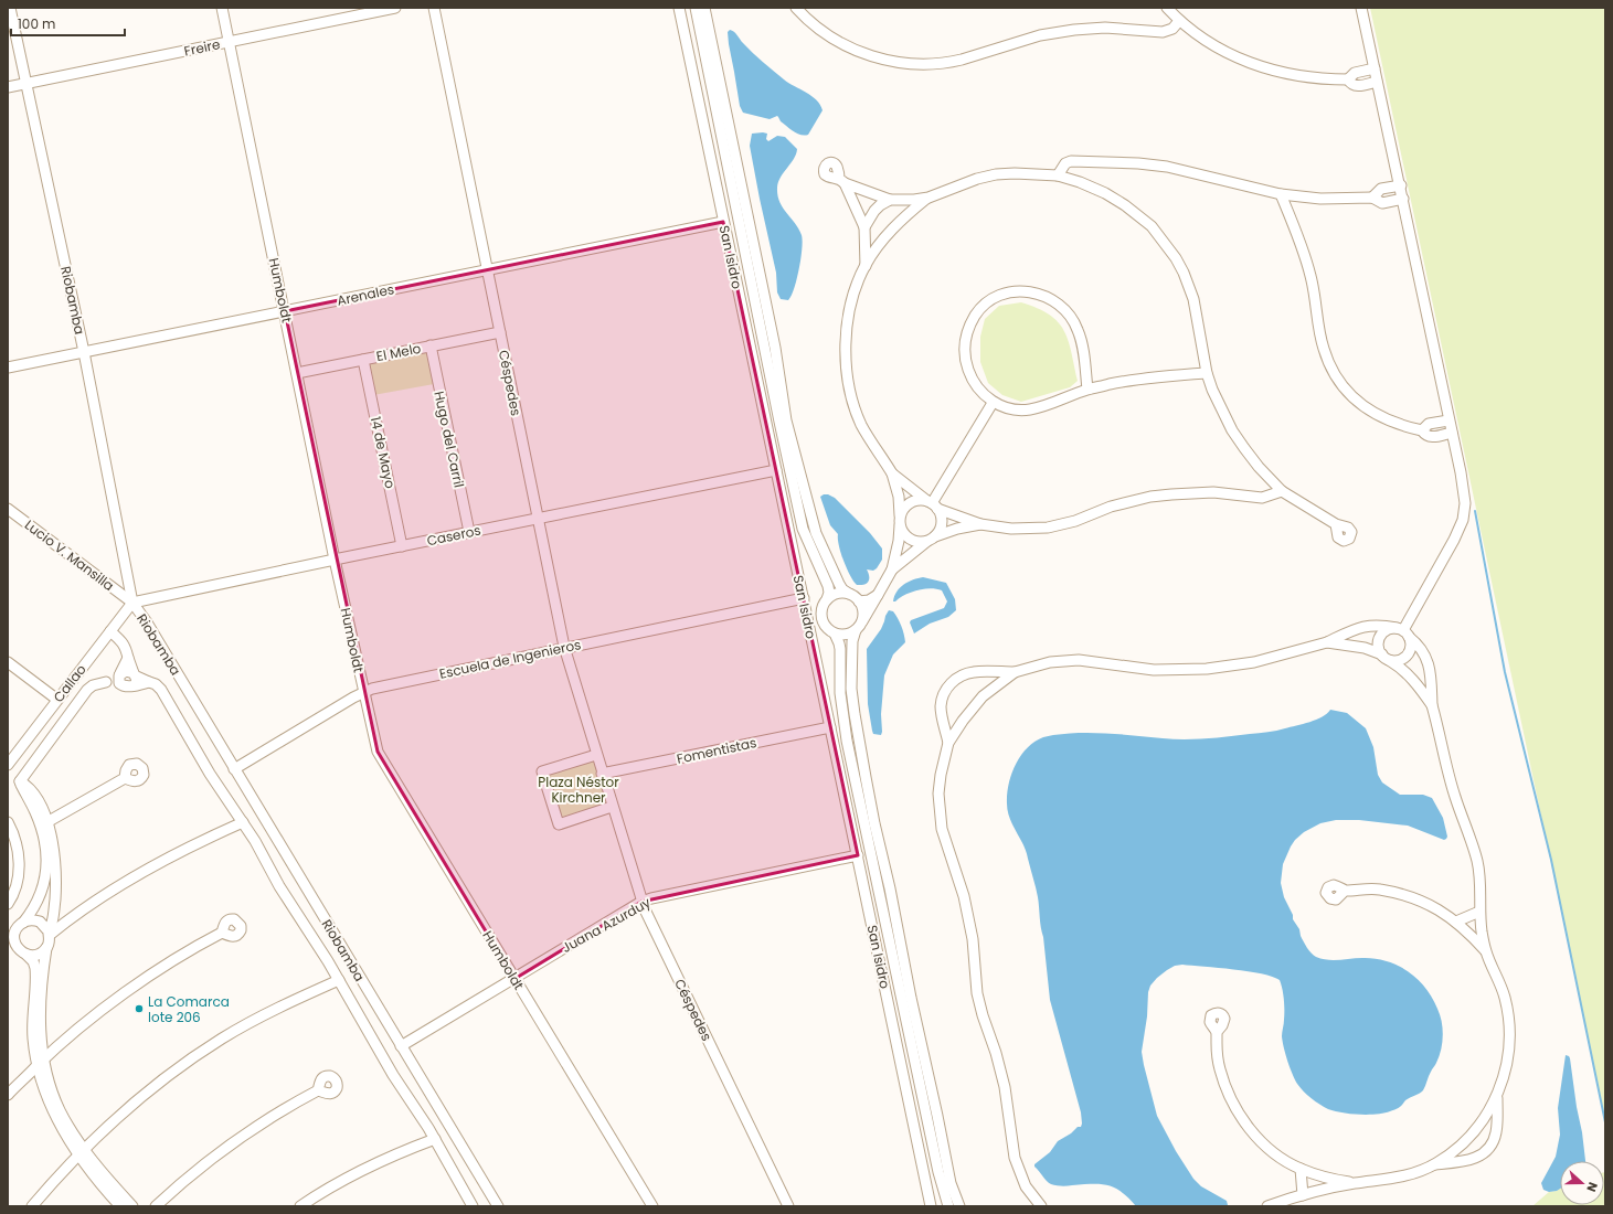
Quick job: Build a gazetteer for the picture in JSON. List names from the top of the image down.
{
  "streets": {
    "street": [
      "Freire",
      "San Isidro",
      "Humboldt",
      "Arenales",
      "Riobamba",
      "El Melo",
      "Céspedes",
      "Hugo del Carril",
      "14 de Mayo",
      "Caseros",
      "Lucio V. Mansilla",
      "Escuela de Ingenieros",
      "Callao",
      "Fomentistas",
      "Juana Azurduy"
    ]
  },
  "crossings": [
    ["Freire", "Humboldt"],
    ["Freire", "Riobamba"],
    ["San Isidro", "Arenales"],
    ["San Isidro", "Caseros"],
    ["San Isidro", "Escuela de Ingenieros"],
    ["San Isidro", "Fomentistas"],
    ["San Isidro", "Juana Azurduy"],
    ["Humboldt", "Arenales"],
    ["Humboldt", "El Melo"],
    ["Humboldt", "Caseros"],
    ["Humboldt", "Escuela de Ingenieros"],
    ["Humboldt", "Juana Azurduy"],
    ["Arenales", "Riobamba"],
    ["Arenales", "Céspedes"],
    ["Riobamba", "Caseros"],
    ["Riobamba", "Lucio V. Mansilla"],
    ["Riobamba", "Escuela de Ingenieros"],
    ["Riobamba", "Callao"],
    ["Riobamba", "Juana Azurduy"],
    ["El Melo", "Céspedes"],
    ["El Melo", "Hugo del Carril"],
    ["El Melo", "14 de Mayo"],
    ["Céspedes", "Caseros"],
    ["Céspedes", "Escuela de Ingenieros"],
    ["Céspedes", "Fomentistas"],
    ["Céspedes", "Juana Azurduy"],
    ["Hugo del Carril", "Caseros"],
    ["14 de Mayo", "Caseros"],
    ["Caseros", "Lucio V. Mansilla"],
    ["Caseros", "Callao"],
    ["Lucio V. Mansilla", "Callao"]
  ],
  "parks": ["Plaza Néstor Kirchner"],
  "places": ["La Comarca lote 206"],
  "scale_bar": "100 m",
  "north": "right"
}
